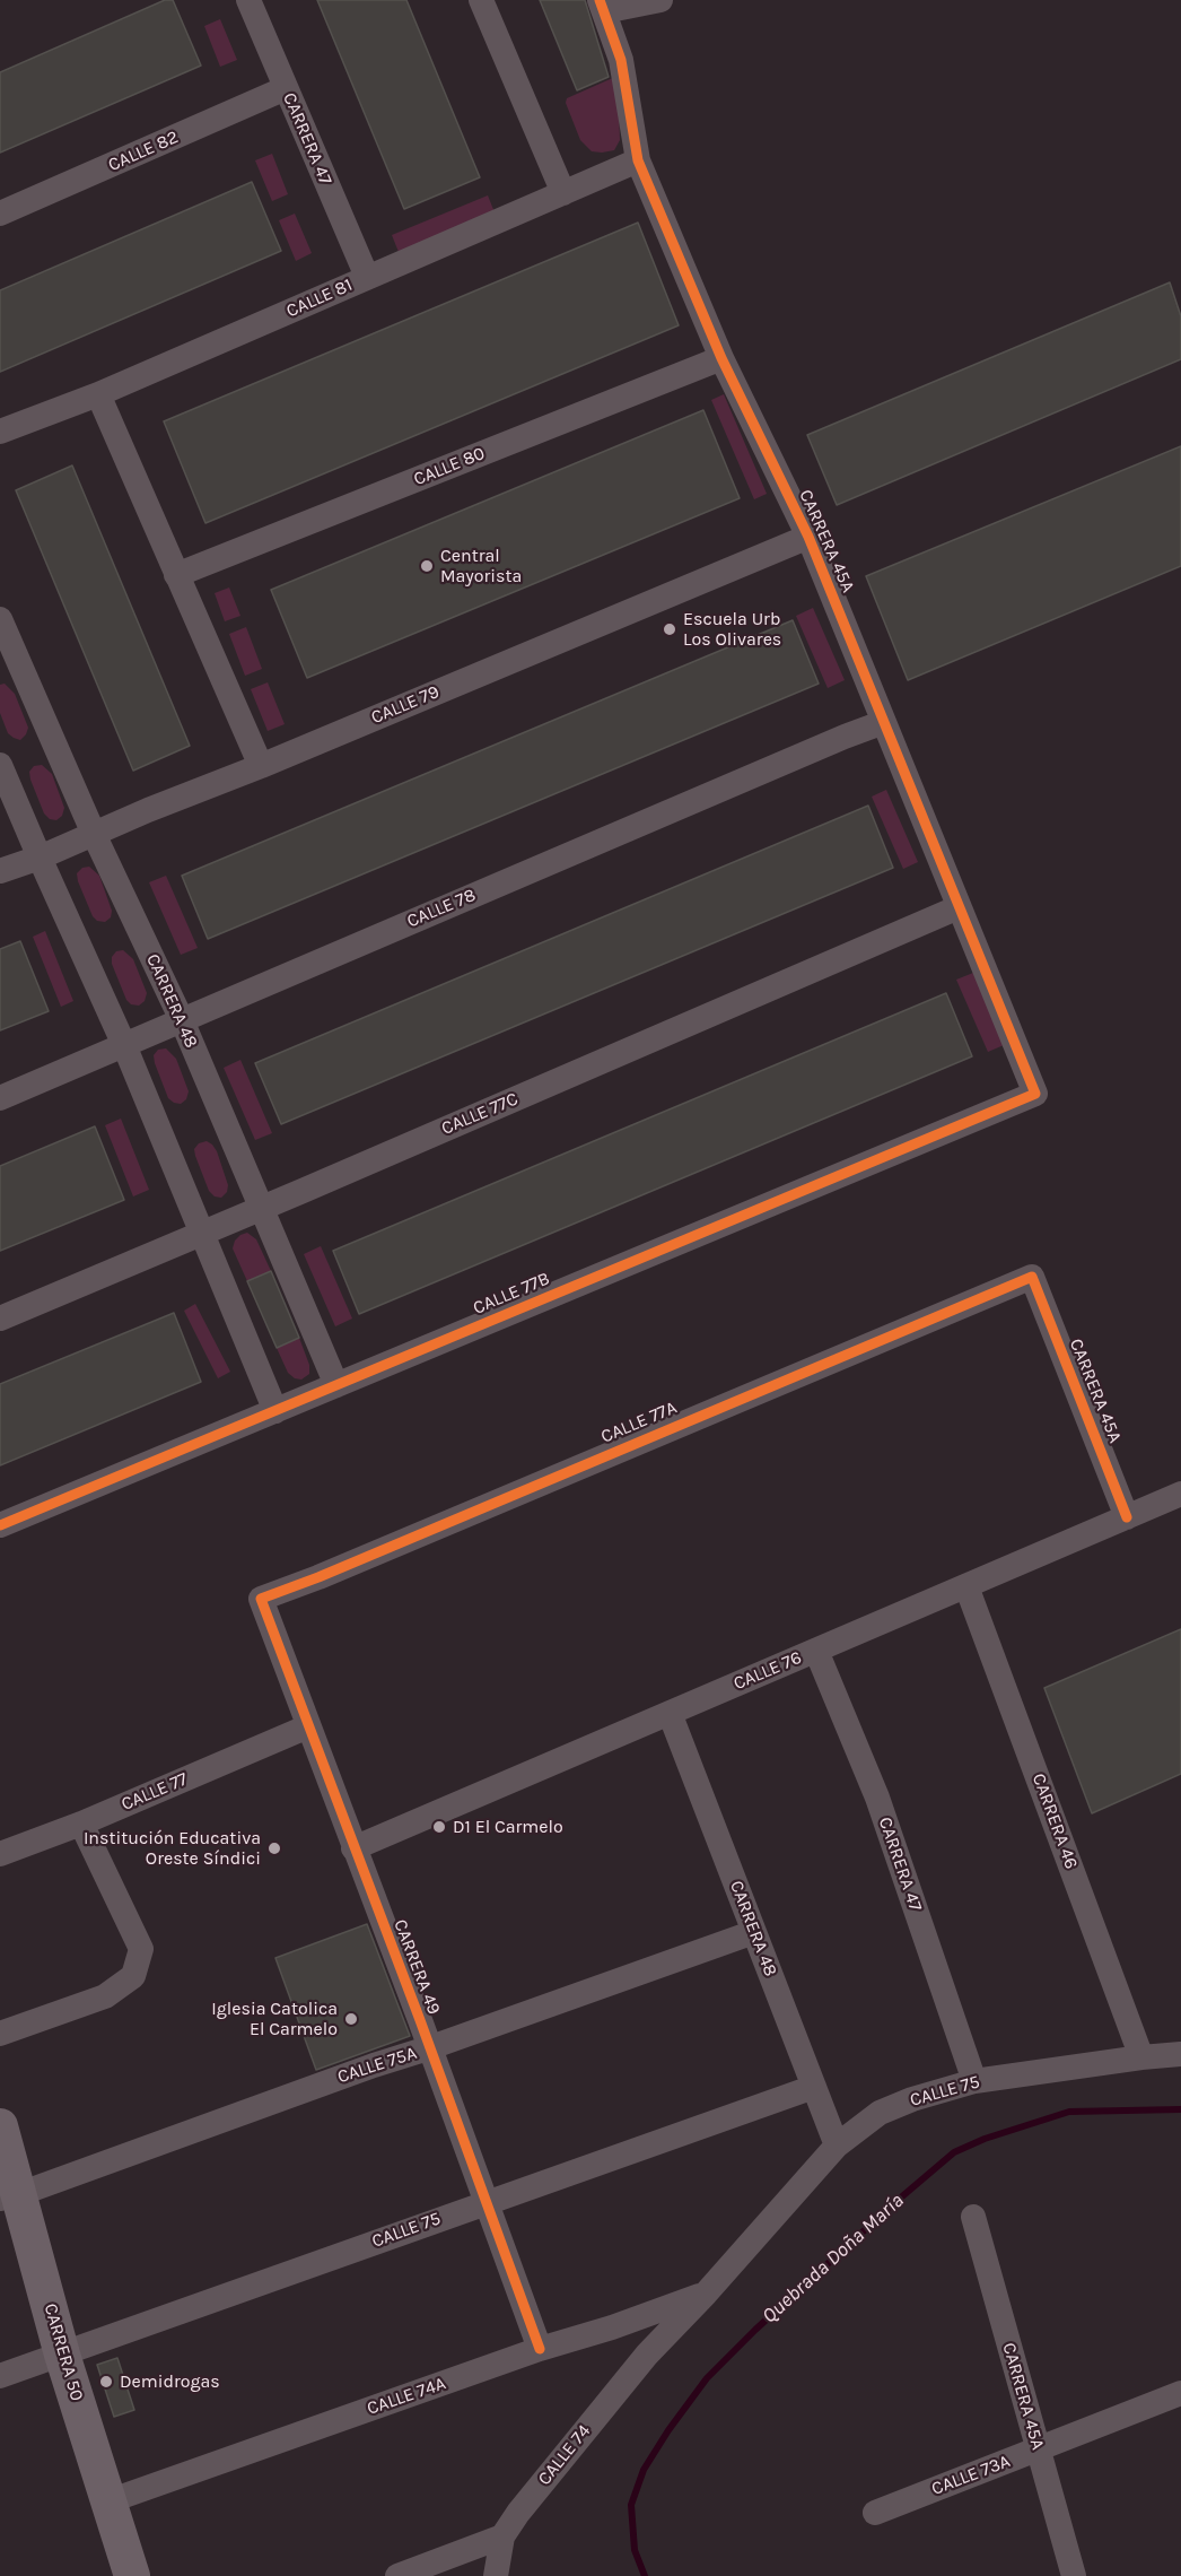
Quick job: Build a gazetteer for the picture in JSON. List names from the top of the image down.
{
  "streets": {
    "street": [
      "CARRERA 47",
      "CALLE 82",
      "CALLE 81",
      "CALLE 80",
      "CARRERA 45A",
      "CALLE 79",
      "CALLE 78",
      "CARRERA 48",
      "CALLE 77C",
      "CALLE 77B",
      "CALLE 77A",
      "CALLE 76",
      "CALLE 77",
      "CARRERA 46",
      "CARRERA 49",
      "CALLE 75A",
      "CALLE 75",
      "CARRERA 50",
      "CALLE 74A",
      "CALLE 74",
      "CALLE 73A"
    ]
  },
  "crossings": [
    ["CARRERA 47", "CALLE 82"],
    ["CARRERA 47", "CALLE 81"],
    ["CARRERA 47", "CALLE 76"],
    ["CARRERA 47", "CALLE 75"],
    ["CALLE 81", "CARRERA 45A"],
    ["CALLE 80", "CARRERA 45A"],
    ["CARRERA 45A", "CALLE 79"],
    ["CARRERA 45A", "CALLE 78"],
    ["CARRERA 45A", "CALLE 77C"],
    ["CARRERA 45A", "CALLE 77B"],
    ["CARRERA 45A", "CALLE 77A"],
    ["CARRERA 45A", "CALLE 76"],
    ["CARRERA 45A", "CALLE 73A"],
    ["CALLE 79", "CARRERA 48"],
    ["CALLE 78", "CARRERA 48"],
    ["CARRERA 48", "CALLE 77C"],
    ["CARRERA 48", "CALLE 77B"],
    ["CARRERA 48", "CALLE 76"],
    ["CARRERA 48", "CALLE 75A"],
    ["CARRERA 48", "CALLE 75"],
    ["CALLE 77A", "CARRERA 49"],
    ["CALLE 76", "CARRERA 46"],
    ["CALLE 76", "CARRERA 49"],
    ["CALLE 77", "CARRERA 49"],
    ["CARRERA 46", "CALLE 75"],
    ["CARRERA 49", "CALLE 75A"],
    ["CARRERA 49", "CALLE 75"],
    ["CARRERA 49", "CALLE 74A"],
    ["CALLE 75A", "CARRERA 50"],
    ["CALLE 75", "CARRERA 50"],
    ["CALLE 75", "CALLE 74A"],
    ["CALLE 75", "CALLE 74"],
    ["CARRERA 50", "CALLE 74A"],
    ["CALLE 74A", "CALLE 74"]
  ],
  "water": ["Quebrada Doña María"],
  "places": [
    "Central Mayorista",
    "Escuela Urb Los Olivares",
    "D1 El Carmelo",
    "Institución Educativa Oreste Síndici",
    "Iglesia Catolica El Carmelo",
    "Demidrogas"
  ]
}
